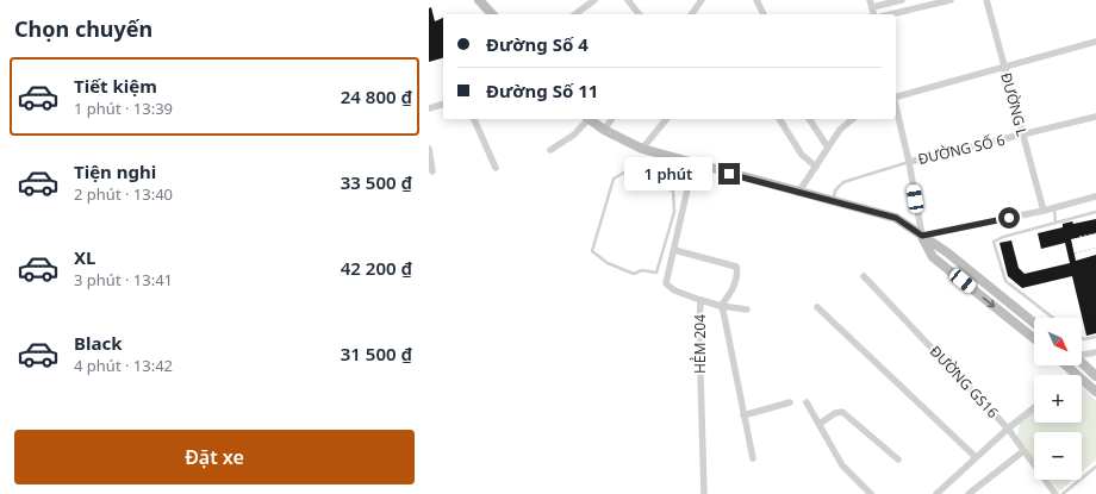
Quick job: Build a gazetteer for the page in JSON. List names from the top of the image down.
{
  "streets": {
    "street": [
      "ĐƯỜNG L",
      "ĐƯỜNG SỐ 6",
      "HẺM 204",
      "ĐƯỜNG GS16"
    ]
  },
  "crossings": [
    ["ĐƯỜNG L", "ĐƯỜNG SỐ 6"]
  ],
  "north": "bottom right",
  "page": {
    "heading": "Chọn chuyến",
    "banner": ["Đường Số 4", "Đường Số 11"],
    "list": [
      {
        "name": "Tiết kiệm",
        "note": "1 phút · 13:39",
        "value": "24 800 ₫"
      },
      {
        "name": "Tiện nghi",
        "note": "2 phút · 13:40",
        "value": "33 500 ₫"
      },
      {
        "name": "XL",
        "note": "3 phút · 13:41",
        "value": "42 200 ₫"
      },
      {
        "name": "Black",
        "note": "4 phút · 13:42",
        "value": "31 500 ₫"
      }
    ],
    "bubble": "1 phút",
    "map_buttons": ["+", "−"],
    "buttons": "Đặt xe"
  }
}
